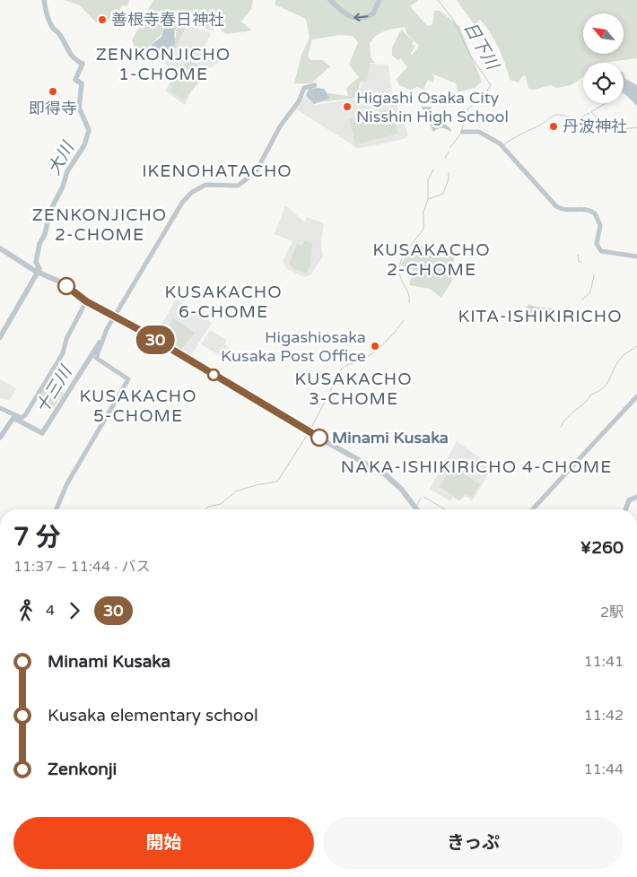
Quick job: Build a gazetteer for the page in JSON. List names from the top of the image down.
{
  "districts": [
    "ZENKONJICHO 1-CHOME",
    "IKENOHATACHO",
    "ZENKONJICHO 2-CHOME",
    "KUSAKACHO 2-CHOME",
    "KUSAKACHO 6-CHOME",
    "KITA-ISHIKIRICHO",
    "KUSAKACHO 3-CHOME",
    "KUSAKACHO 5-CHOME",
    "NAKA-ISHIKIRICHO 4-CHOME"
  ],
  "water": ["日下川", "大川", "十三川"],
  "places": [
    "善根寺春日神社",
    "即得寺",
    "Higashi Osaka City Nisshin High School",
    "丹波神社",
    "Higashiosaka Kusaka Post Office",
    "Minami Kusaka"
  ],
  "lines": ["bus line 30"],
  "north": "top left",
  "page": {
    "on_map": "30",
    "heading": ["7 分", "11:37 – 11:44 · バス", "¥260"],
    "legs": ["4", "30", "2駅"],
    "list": [
      {
        "name": "Minami Kusaka",
        "value": "11:41"
      },
      {
        "name": "Kusaka elementary school",
        "value": "11:42"
      },
      {
        "name": "Zenkonji",
        "value": "11:44"
      }
    ],
    "buttons": ["開始", "きっぷ"]
  }
}
